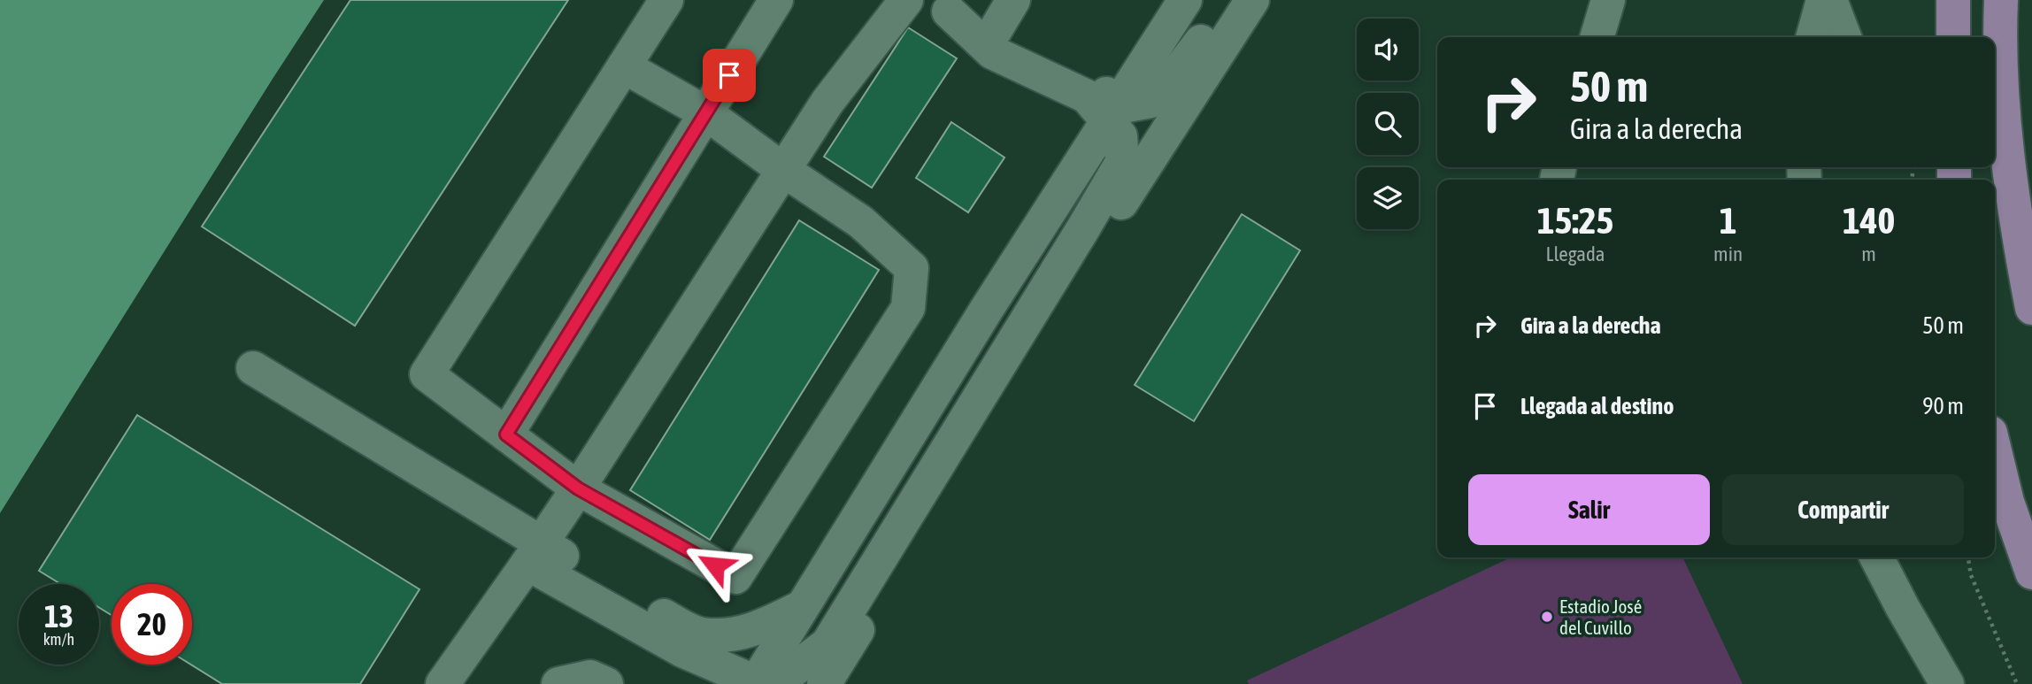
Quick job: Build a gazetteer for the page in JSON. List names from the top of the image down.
{
  "places": ["Estadio José del Cuvillo"],
  "page": {
    "turn": ["50 m", "Gira a la derecha"],
    "eta": [
      "15:25",
      "Llegada",
      "1",
      "min",
      "140",
      "m"
    ],
    "list": [
      {
        "name": "Gira a la derecha",
        "value": "50 m"
      },
      {
        "name": "Llegada al destino",
        "value": "90 m"
      }
    ],
    "buttons": ["Salir", "Compartir"],
    "speed": "13 km/h",
    "limit": "20"
  }
}
